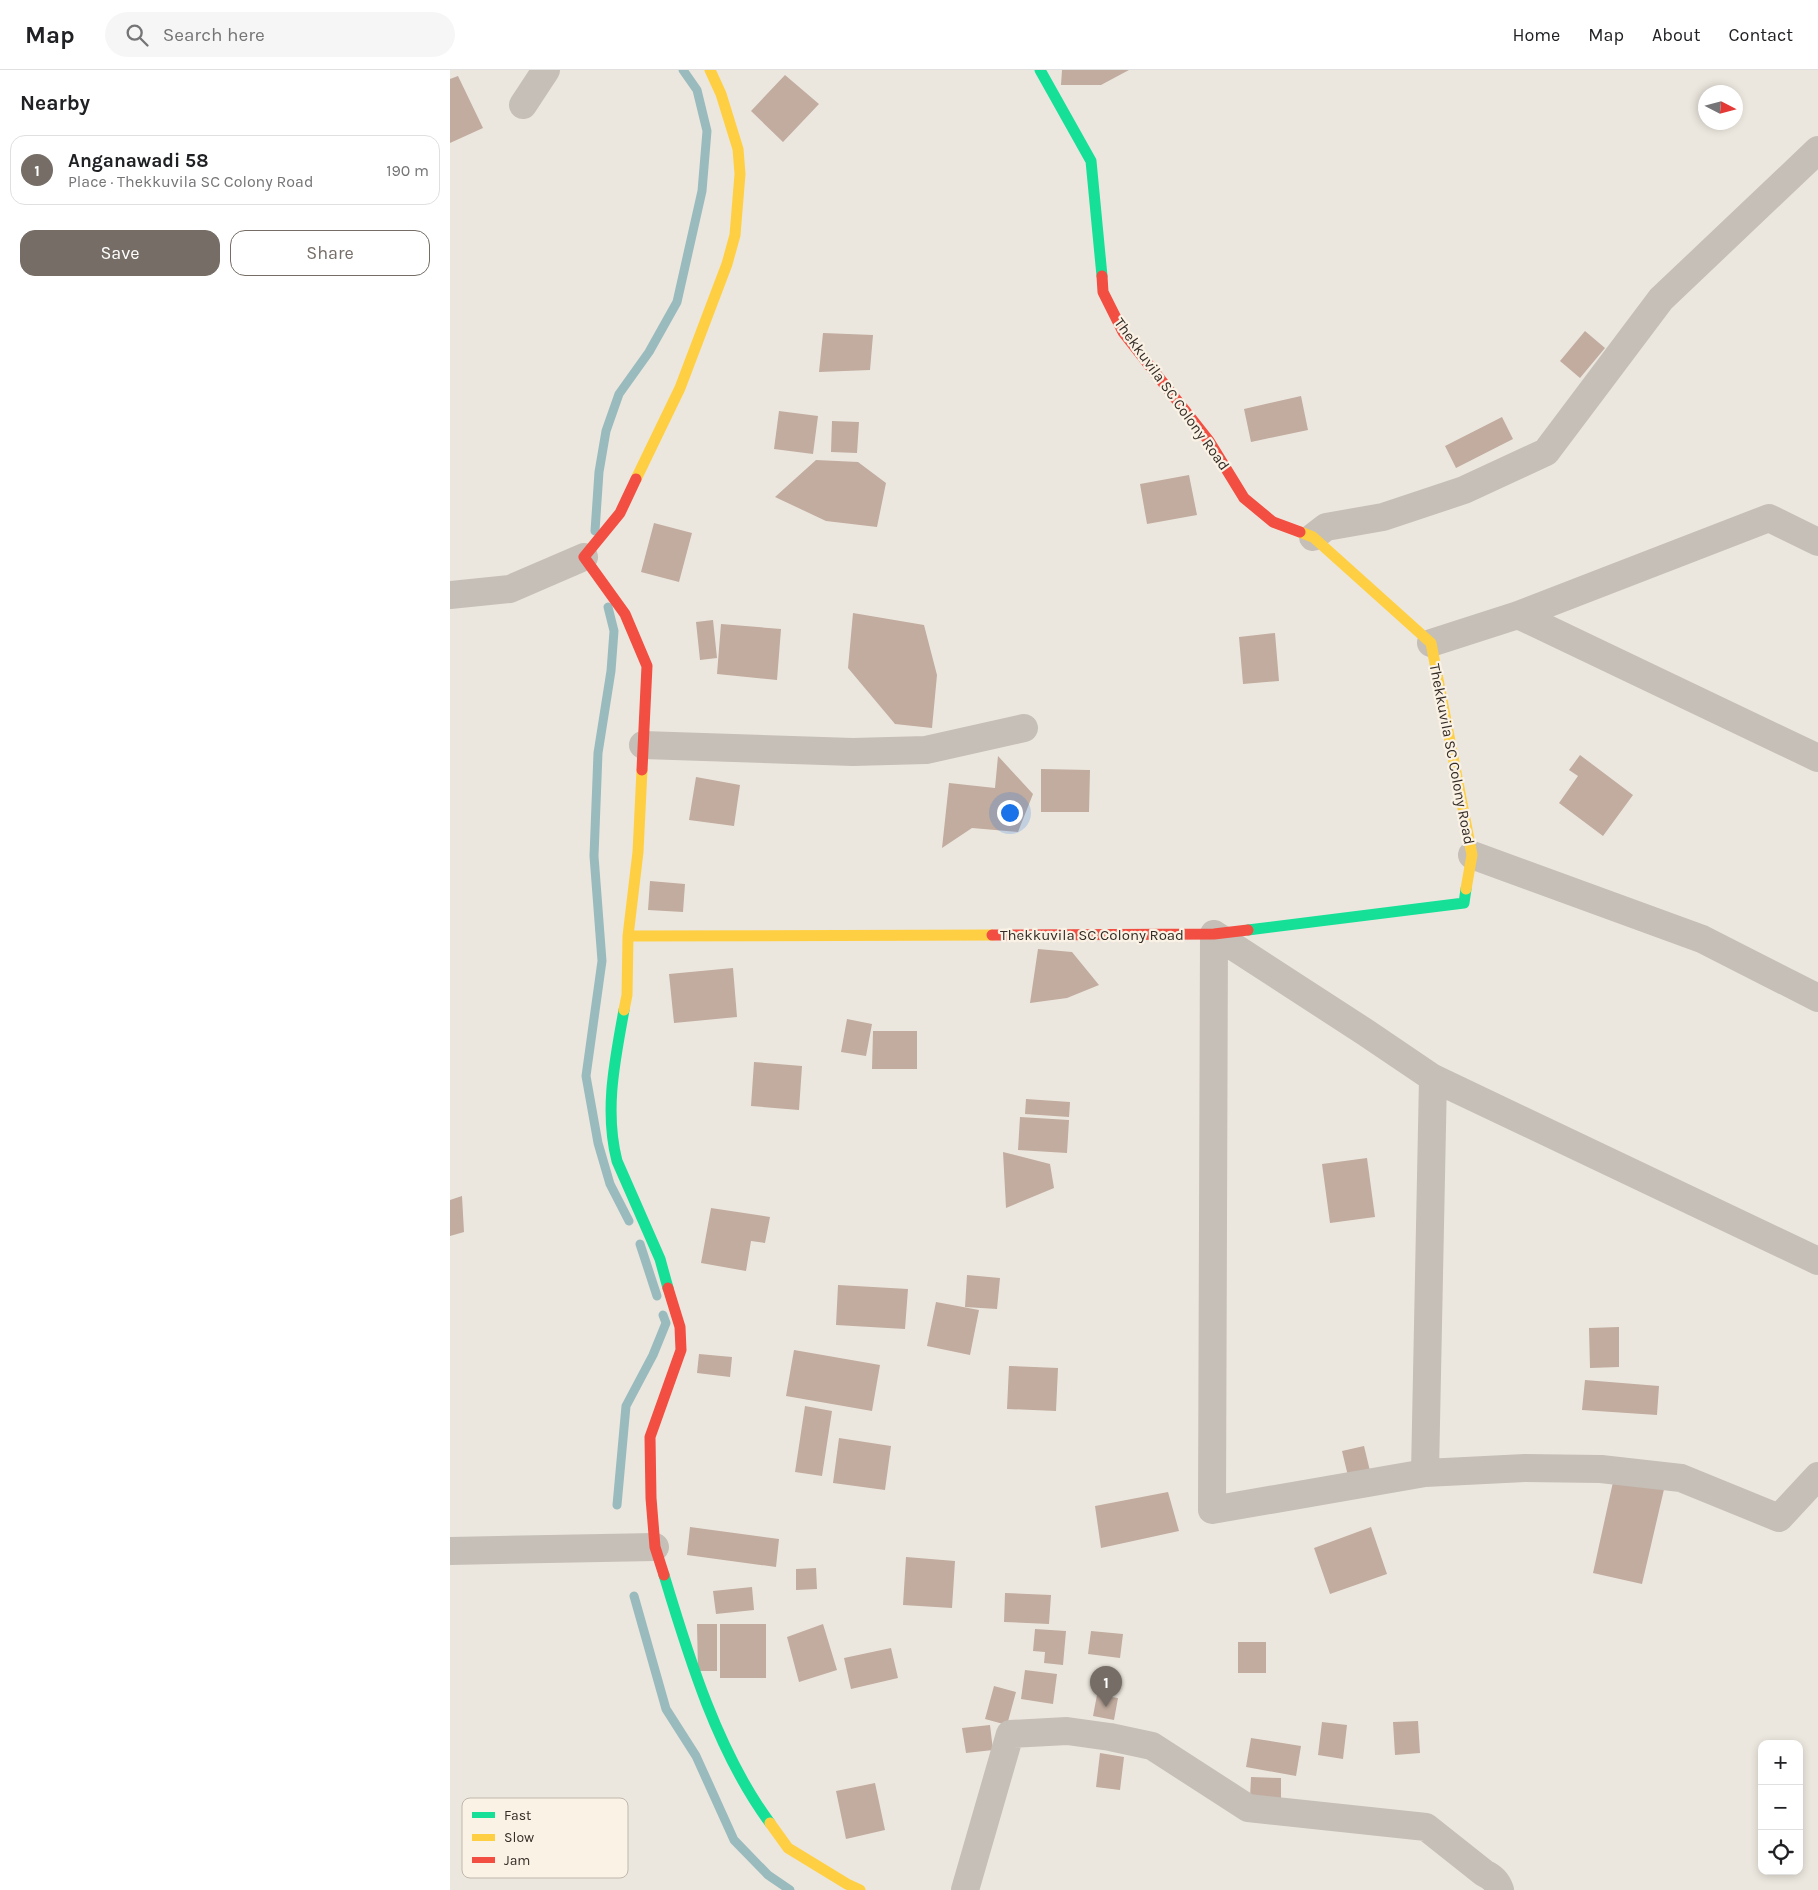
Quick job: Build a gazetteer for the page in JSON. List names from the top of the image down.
{
  "streets": {
    "street": ["Thekkuvila SC Colony Road"]
  },
  "legend": ["Fast", "Slow", "Jam"],
  "north": "right",
  "page": {
    "header": "Map",
    "search": "Search here",
    "nav": [
      "Home",
      "Map",
      "About",
      "Contact"
    ],
    "heading": "Nearby",
    "list": [
      {
        "mark": "1",
        "name": "Anganawadi 58",
        "note": "Place · Thekkuvila SC Colony Road",
        "value": "190 m"
      }
    ],
    "buttons": ["Save", "Share"],
    "pins": "1",
    "map_buttons": ["+", "−"]
  }
}
